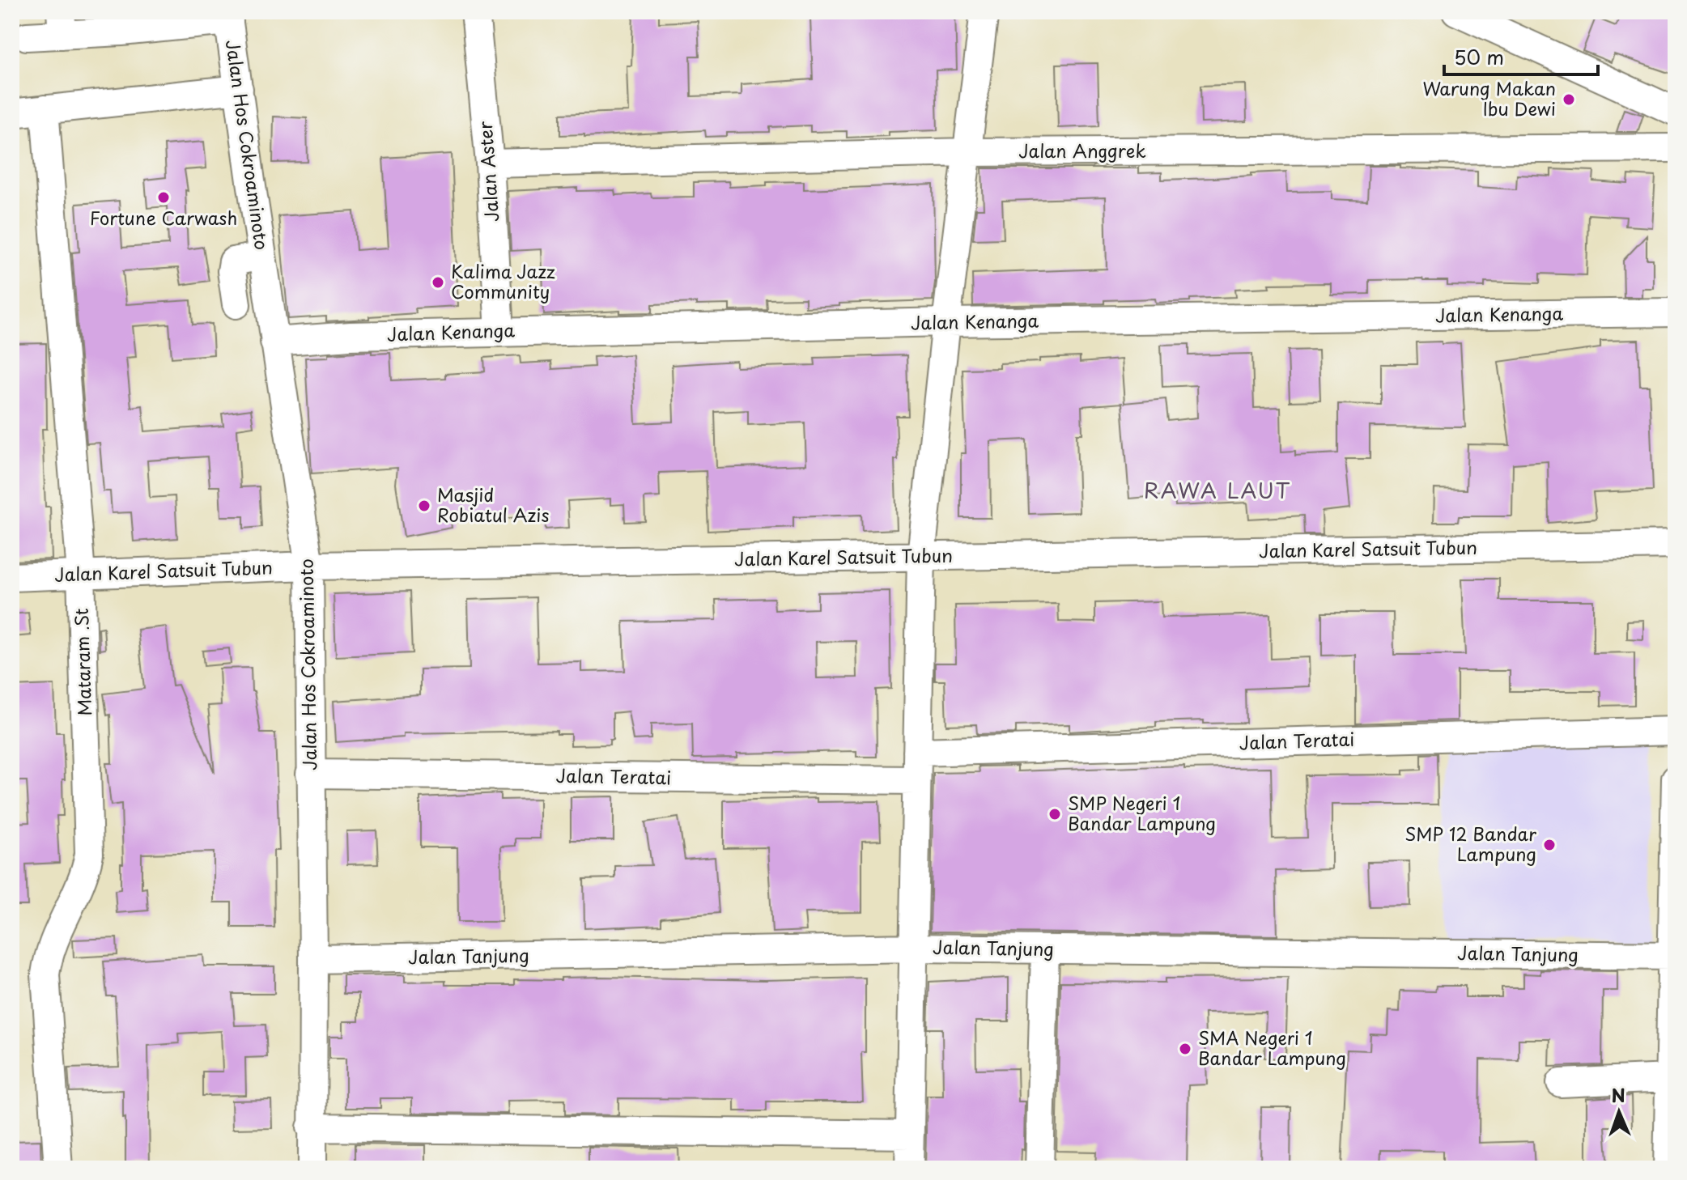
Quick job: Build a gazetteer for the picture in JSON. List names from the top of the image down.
{
  "streets": {
    "street": [
      "Jalan Hos Cokroaminoto",
      "Jalan Anggrek",
      "Jalan Aster",
      "Jalan Kenanga",
      "Jalan Karel Satsuit Tubun",
      "Mataram .St",
      "Jalan Teratai",
      "Jalan Tanjung"
    ]
  },
  "crossings": [
    ["Jalan Hos Cokroaminoto", "Jalan Kenanga"],
    ["Jalan Hos Cokroaminoto", "Jalan Karel Satsuit Tubun"],
    ["Jalan Hos Cokroaminoto", "Jalan Teratai"],
    ["Jalan Hos Cokroaminoto", "Jalan Tanjung"],
    ["Jalan Anggrek", "Jalan Aster"],
    ["Jalan Aster", "Jalan Kenanga"],
    ["Jalan Karel Satsuit Tubun", "Mataram .St"]
  ],
  "districts": ["RAWA LAUT"],
  "places": [
    "Warung Makan Ibu Dewi",
    "Fortune Carwash",
    "Kalima Jazz Community",
    "Masjid Robiatul Azis",
    "SMP Negeri 1 Bandar Lampung",
    "SMP 12 Bandar Lampung",
    "SMA Negeri 1 Bandar Lampung"
  ],
  "scale_bar": "50 m",
  "north": "top"
}
